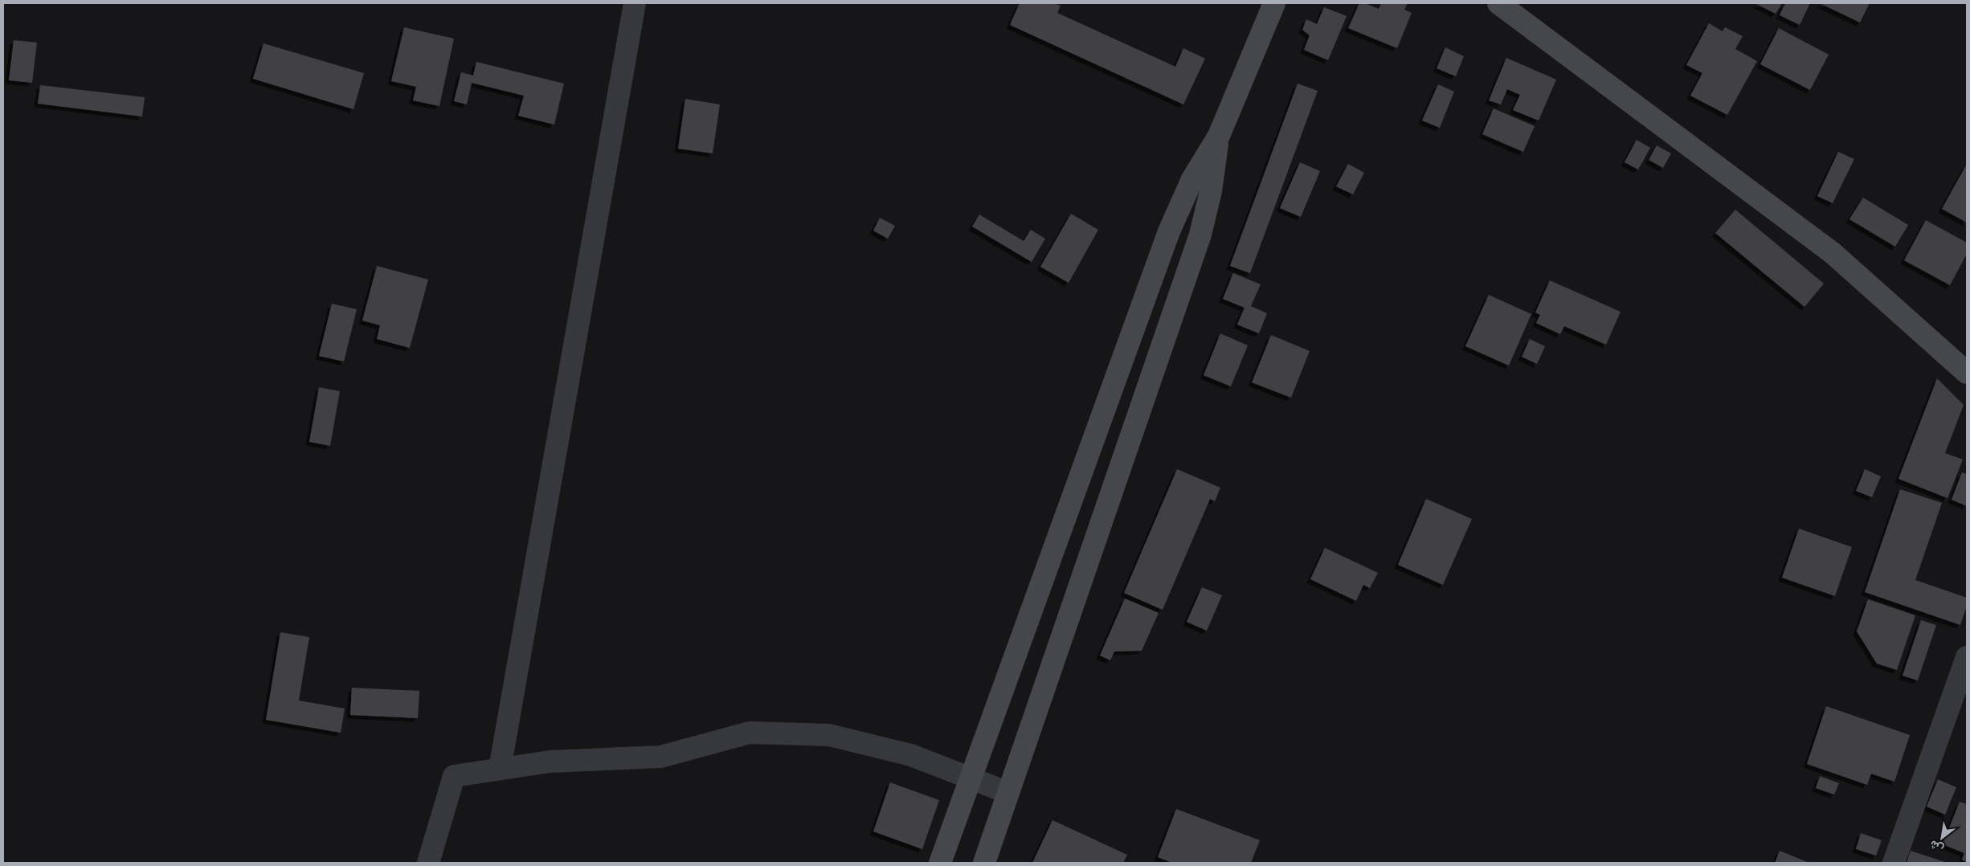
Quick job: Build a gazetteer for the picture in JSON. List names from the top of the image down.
{
  "north": "bottom left"
}
